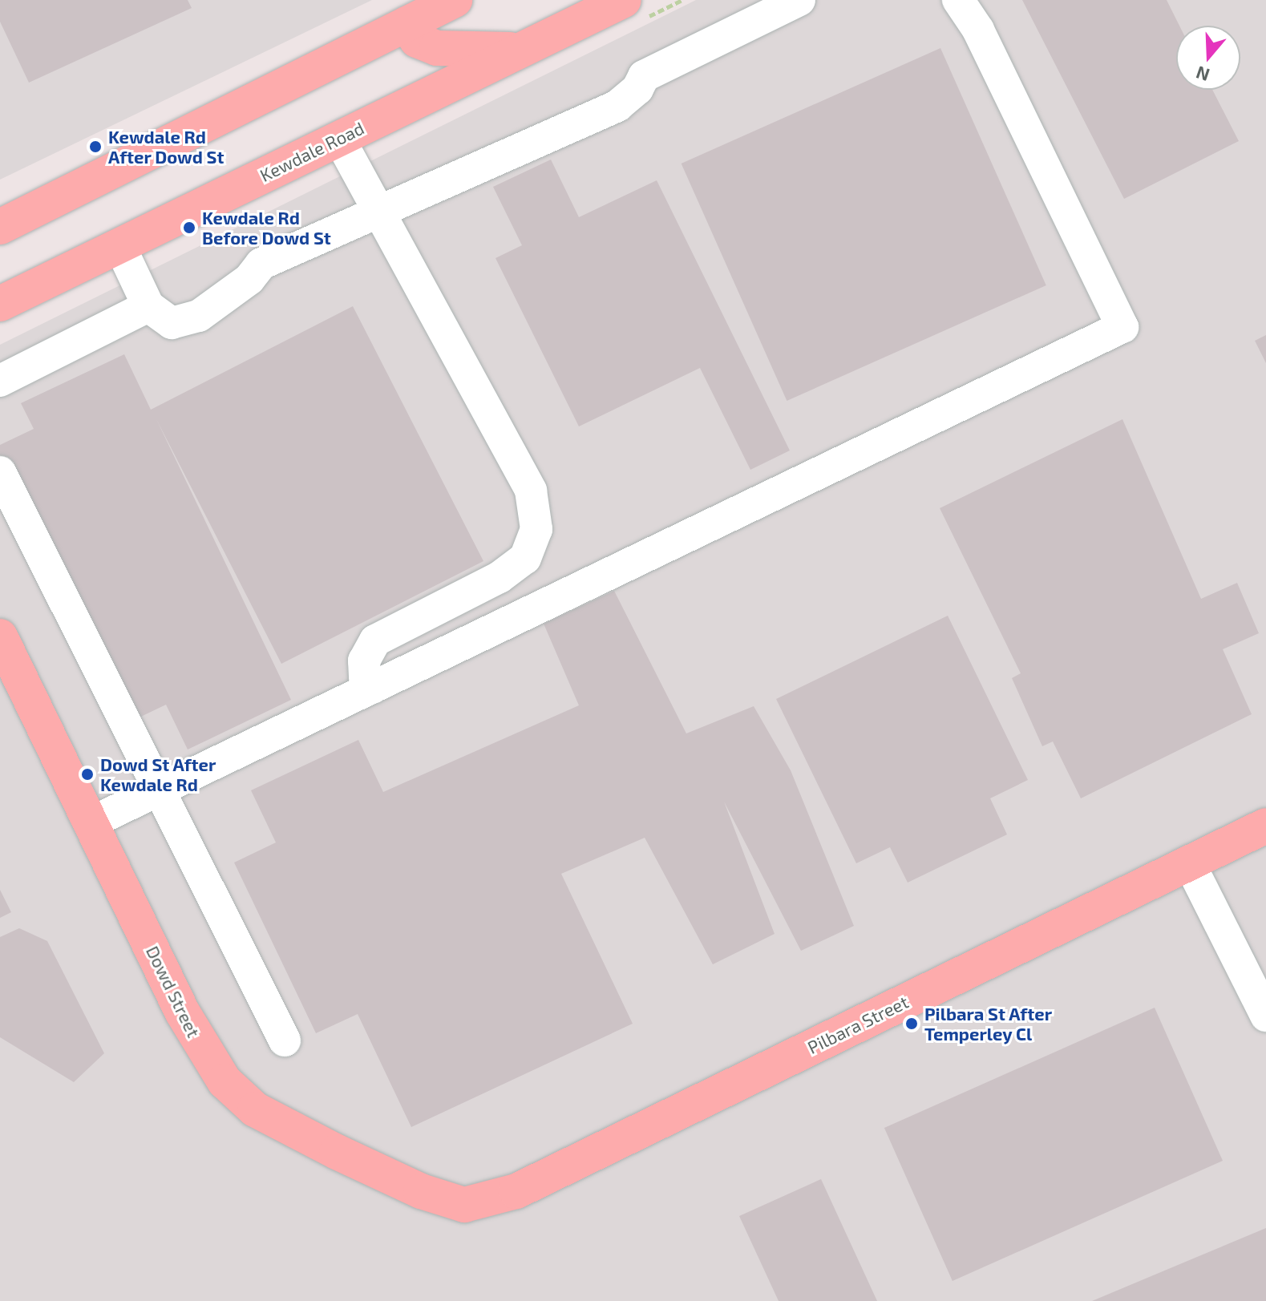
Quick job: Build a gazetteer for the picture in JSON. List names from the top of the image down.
{
  "streets": {
    "main road": ["Kewdale Road", "Dowd Street", "Pilbara Street"]
  },
  "crossings": [
    ["Dowd Street", "Pilbara Street"]
  ],
  "places": [
    "Kewdale Rd After Dowd St",
    "Kewdale Rd Before Dowd St",
    "Dowd St After Kewdale Rd",
    "Pilbara St After Temperley Cl"
  ],
  "north": "bottom"
}
